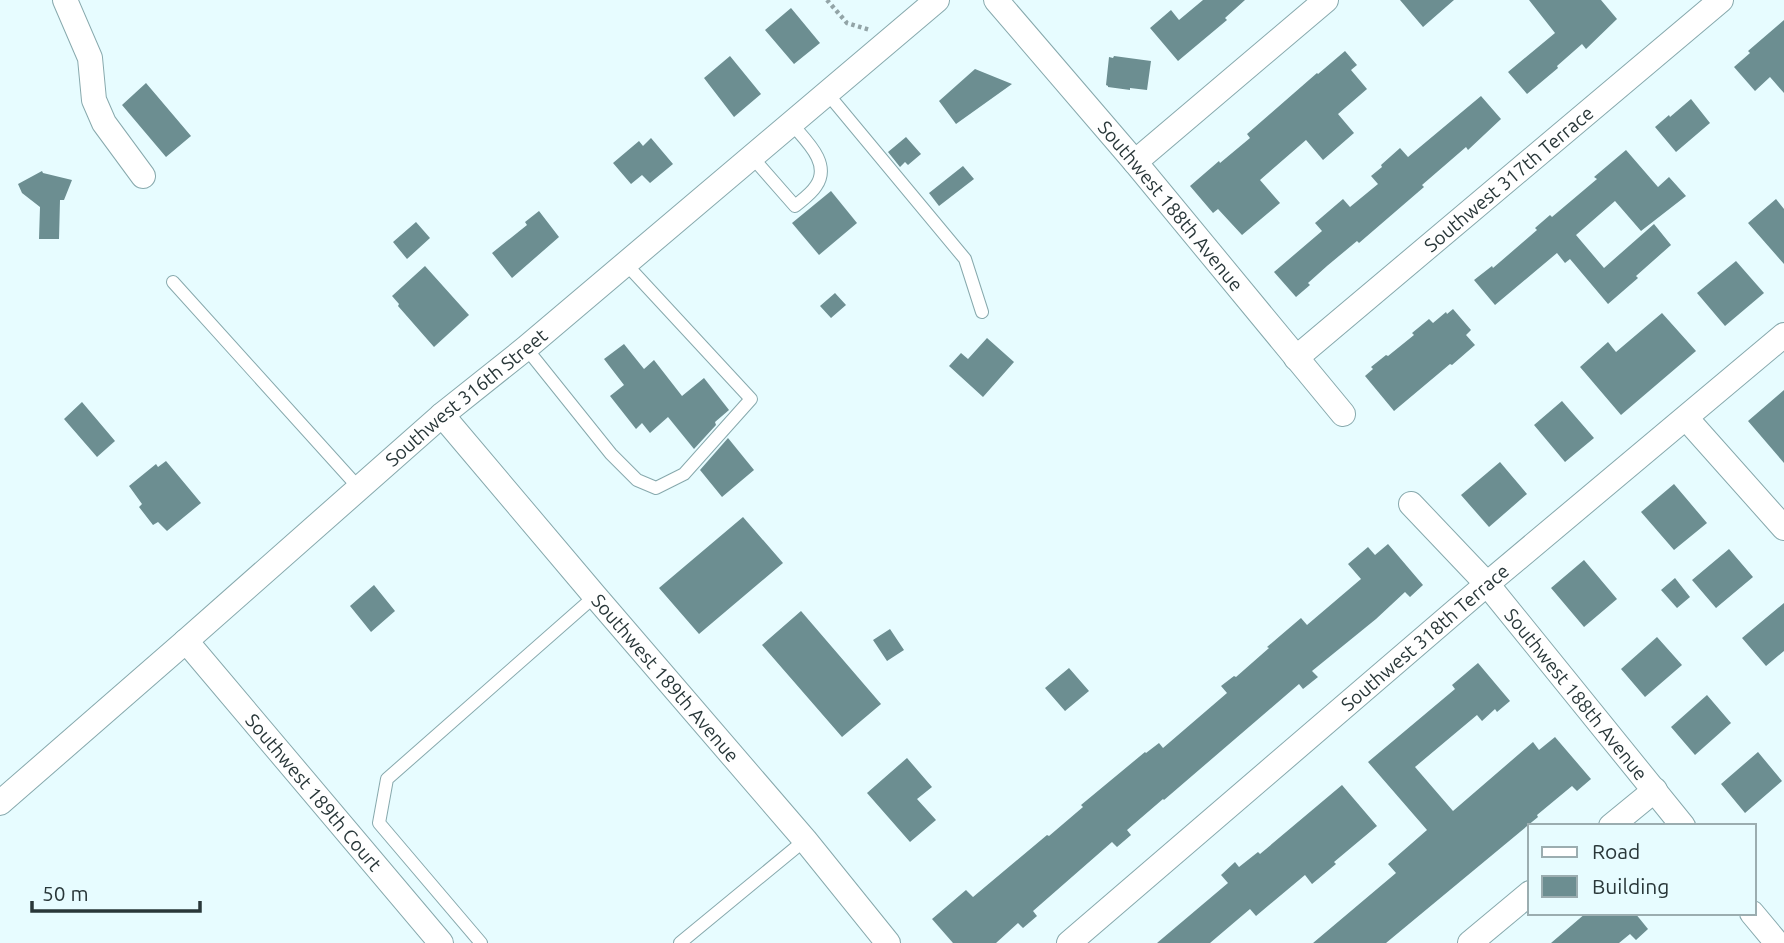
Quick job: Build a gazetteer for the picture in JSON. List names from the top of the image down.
{
  "streets": {
    "street": [
      "Southwest 317th Terrace",
      "Southwest 188th Avenue",
      "Southwest 316th Street",
      "Southwest 318th Terrace",
      "Southwest 189th Avenue",
      "Southwest 189th Court"
    ]
  },
  "crossings": [
    ["Southwest 317th Terrace", "Southwest 188th Avenue"],
    ["Southwest 188th Avenue", "Southwest 318th Terrace"],
    ["Southwest 316th Street", "Southwest 189th Avenue"],
    ["Southwest 316th Street", "Southwest 189th Court"]
  ],
  "legend": ["Road", "Building"],
  "scale_bar": "50 m"
}
